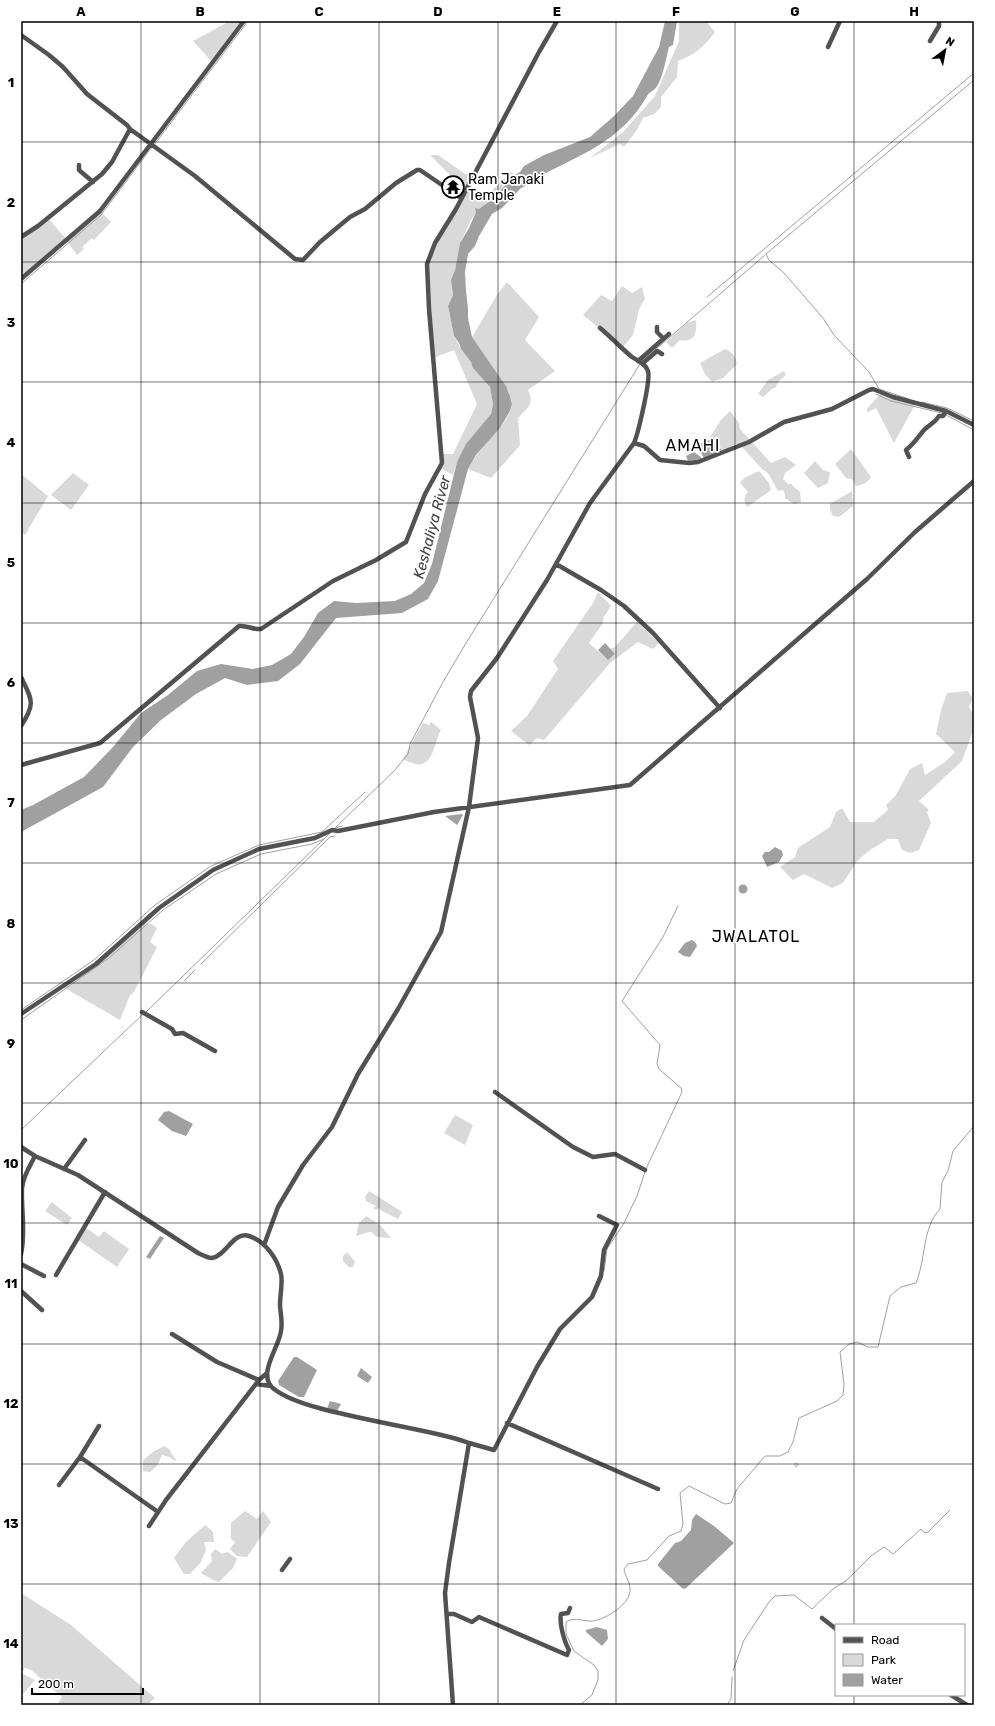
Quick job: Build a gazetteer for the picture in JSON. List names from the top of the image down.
{
  "districts": ["AMAHI", "JWALATOL"],
  "water": ["Keshaliya River"],
  "places": {
    "temple": ["Ram Janaki Temple"]
  },
  "legend": ["Road", "Park", "Water"],
  "scale_bar": "200 m",
  "north": "top right",
  "grid": {
    "columns": [
      "A",
      "B",
      "C",
      "D",
      "E",
      "F",
      "G",
      "H"
    ],
    "rows": [
      "1",
      "2",
      "3",
      "4",
      "5",
      "6",
      "7",
      "8",
      "9",
      "10",
      "11",
      "12",
      "13",
      "14"
    ]
  }
}
